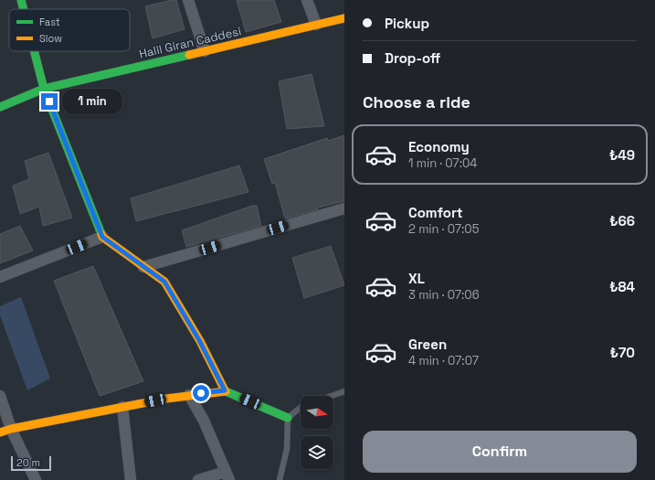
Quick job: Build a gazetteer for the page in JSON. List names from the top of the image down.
{
  "streets": {
    "street": ["Halil Giran Caddesi"]
  },
  "legend": ["Fast", "Slow"],
  "scale_bar": "20 m",
  "north": "right",
  "page": {
    "banner": ["Pickup", "Drop-off"],
    "heading": "Choose a ride",
    "bubble": "1 min",
    "list": [
      {
        "name": "Economy",
        "note": "1 min · 07:04",
        "value": "₺49"
      },
      {
        "name": "Comfort",
        "note": "2 min · 07:05",
        "value": "₺66"
      },
      {
        "name": "XL",
        "note": "3 min · 07:06",
        "value": "₺84"
      },
      {
        "name": "Green",
        "note": "4 min · 07:07",
        "value": "₺70"
      }
    ],
    "buttons": "Confirm",
    "scale": "20 m"
  }
}
